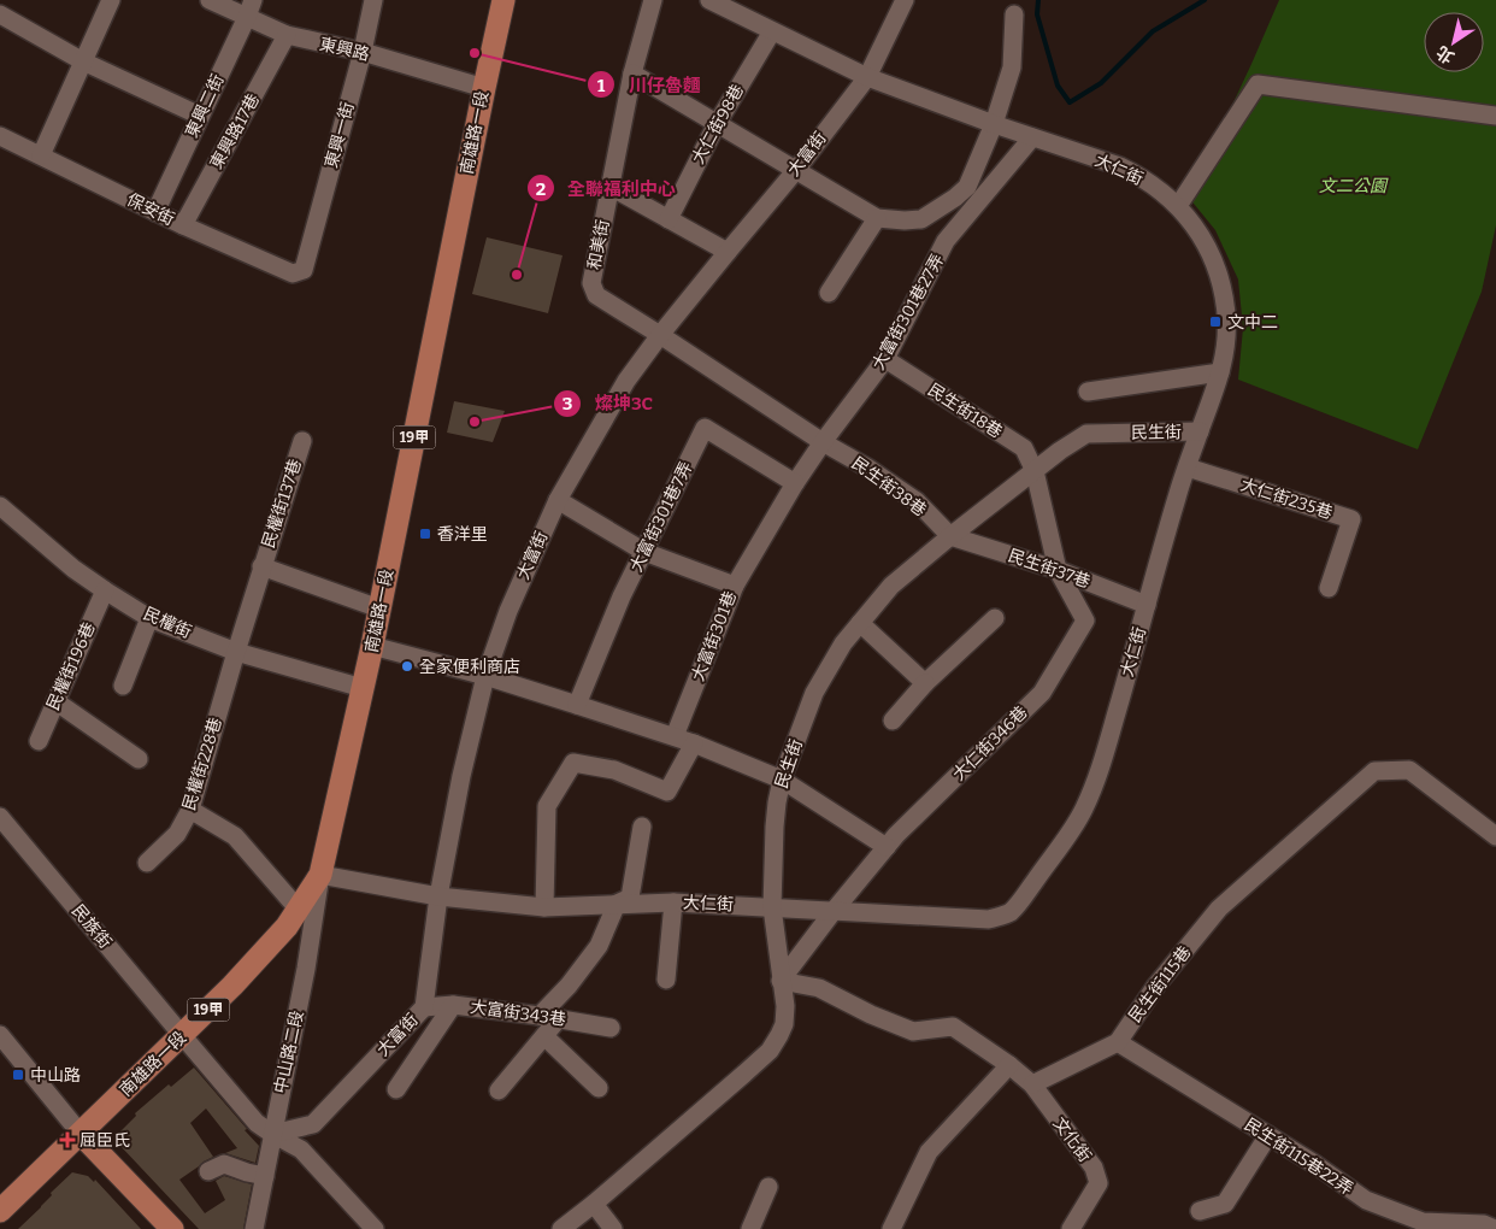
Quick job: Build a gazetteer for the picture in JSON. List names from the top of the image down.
{
  "streets": {
    "main road": ["南雄路一段", "19甲"],
    "street": [
      "東興路",
      "東興二街",
      "大仁街98巷",
      "東興路17巷",
      "東興一街",
      "大富街",
      "大仁街",
      "保安街",
      "和美街",
      "大富街301巷27弄",
      "民生街18巷",
      "民生街",
      "民生街38巷",
      "大仁街235巷",
      "民權街137巷",
      "大富街301巷7弄",
      "民生街37巷",
      "民權街",
      "大富街301巷",
      "民權街196巷",
      "大仁街346巷",
      "民權街228巷",
      "民族街",
      "民生街115巷",
      "大富街343巷",
      "中山路二段",
      "文化街",
      "民生街115巷22弄"
    ]
  },
  "crossings": [
    ["東興路", "東興二街"],
    ["東興路", "東興路17巷"],
    ["東興路", "南雄路一段"],
    ["東興路", "東興一街"],
    ["東興二街", "保安街"],
    ["大仁街98巷", "大仁街"],
    ["東興路17巷", "保安街"],
    ["南雄路一段", "大仁街"],
    ["南雄路一段", "19甲"],
    ["南雄路一段", "民權街137巷"],
    ["南雄路一段", "民權街"],
    ["南雄路一段", "民族街"],
    ["南雄路一段", "中山路二段"],
    ["東興一街", "保安街"],
    ["大富街", "大仁街"],
    ["大富街", "和美街"],
    ["大富街", "大富街301巷"],
    ["大富街", "民族街"],
    ["大富街", "大富街343巷"],
    ["大富街", "中山路二段"],
    ["大仁街", "大富街301巷27弄"],
    ["大仁街", "民生街"],
    ["大仁街", "大仁街235巷"],
    ["大仁街", "民生街37巷"],
    ["大仁街", "大仁街346巷"],
    ["大仁街", "中山路二段"],
    ["和美街", "大富街301巷27弄"],
    ["和美街", "民生街38巷"],
    ["大富街301巷27弄", "民生街18巷"],
    ["大富街301巷27弄", "民生街38巷"],
    ["大富街301巷27弄", "大富街301巷7弄"],
    ["大富街301巷27弄", "大富街301巷"],
    ["民生街18巷", "民生街"],
    ["民生街18巷", "大仁街346巷"],
    ["民生街", "民生街38巷"],
    ["民生街", "民生街37巷"],
    ["民生街", "大仁街346巷"],
    ["民生街38巷", "民生街37巷"],
    ["民權街137巷", "民權街"],
    ["民權街137巷", "民權街228巷"],
    ["大富街301巷7弄", "大富街301巷"],
    ["民生街37巷", "大仁街346巷"],
    ["民權街", "民權街196巷"],
    ["民權街", "民權街228巷"],
    ["民族街", "中山路二段"],
    ["民生街115巷", "民生街115巷22弄"]
  ],
  "parks": ["文二公園"],
  "places": {
    "other": [
      "川仔魯麵",
      "全聯福利中心",
      "燦坤3C",
      "全家便利商店"
    ],
    "transit": ["文中二", "香洋里", "中山路"],
    "health": ["屈臣氏"]
  },
  "north": "bottom left"
}
